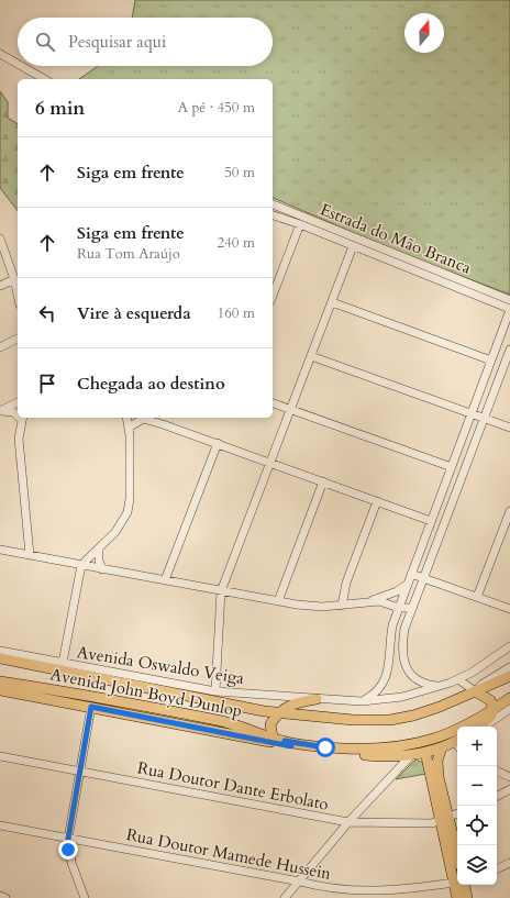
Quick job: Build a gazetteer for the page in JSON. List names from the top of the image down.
{
  "streets": {
    "main road": ["Avenida John Boyd Dunlop"],
    "street": [
      "Estrada do Mão Branca",
      "Avenida Oswaldo Veiga",
      "Rua Doutor Dante Erbolato",
      "Rua Doutor Mamede Hussein"
    ]
  },
  "north": "top",
  "page": {
    "search": "Pesquisar aqui",
    "heading": ["6 min", "A pé · 450 m"],
    "list": [
      ["Siga em frente", "50 m"],
      ["Siga em frente", "Rua Tom Araújo", "240 m"],
      ["Vire à esquerda", "160 m"],
      "Chegada ao destino"
    ],
    "map_buttons": ["+", "−"]
  }
}
